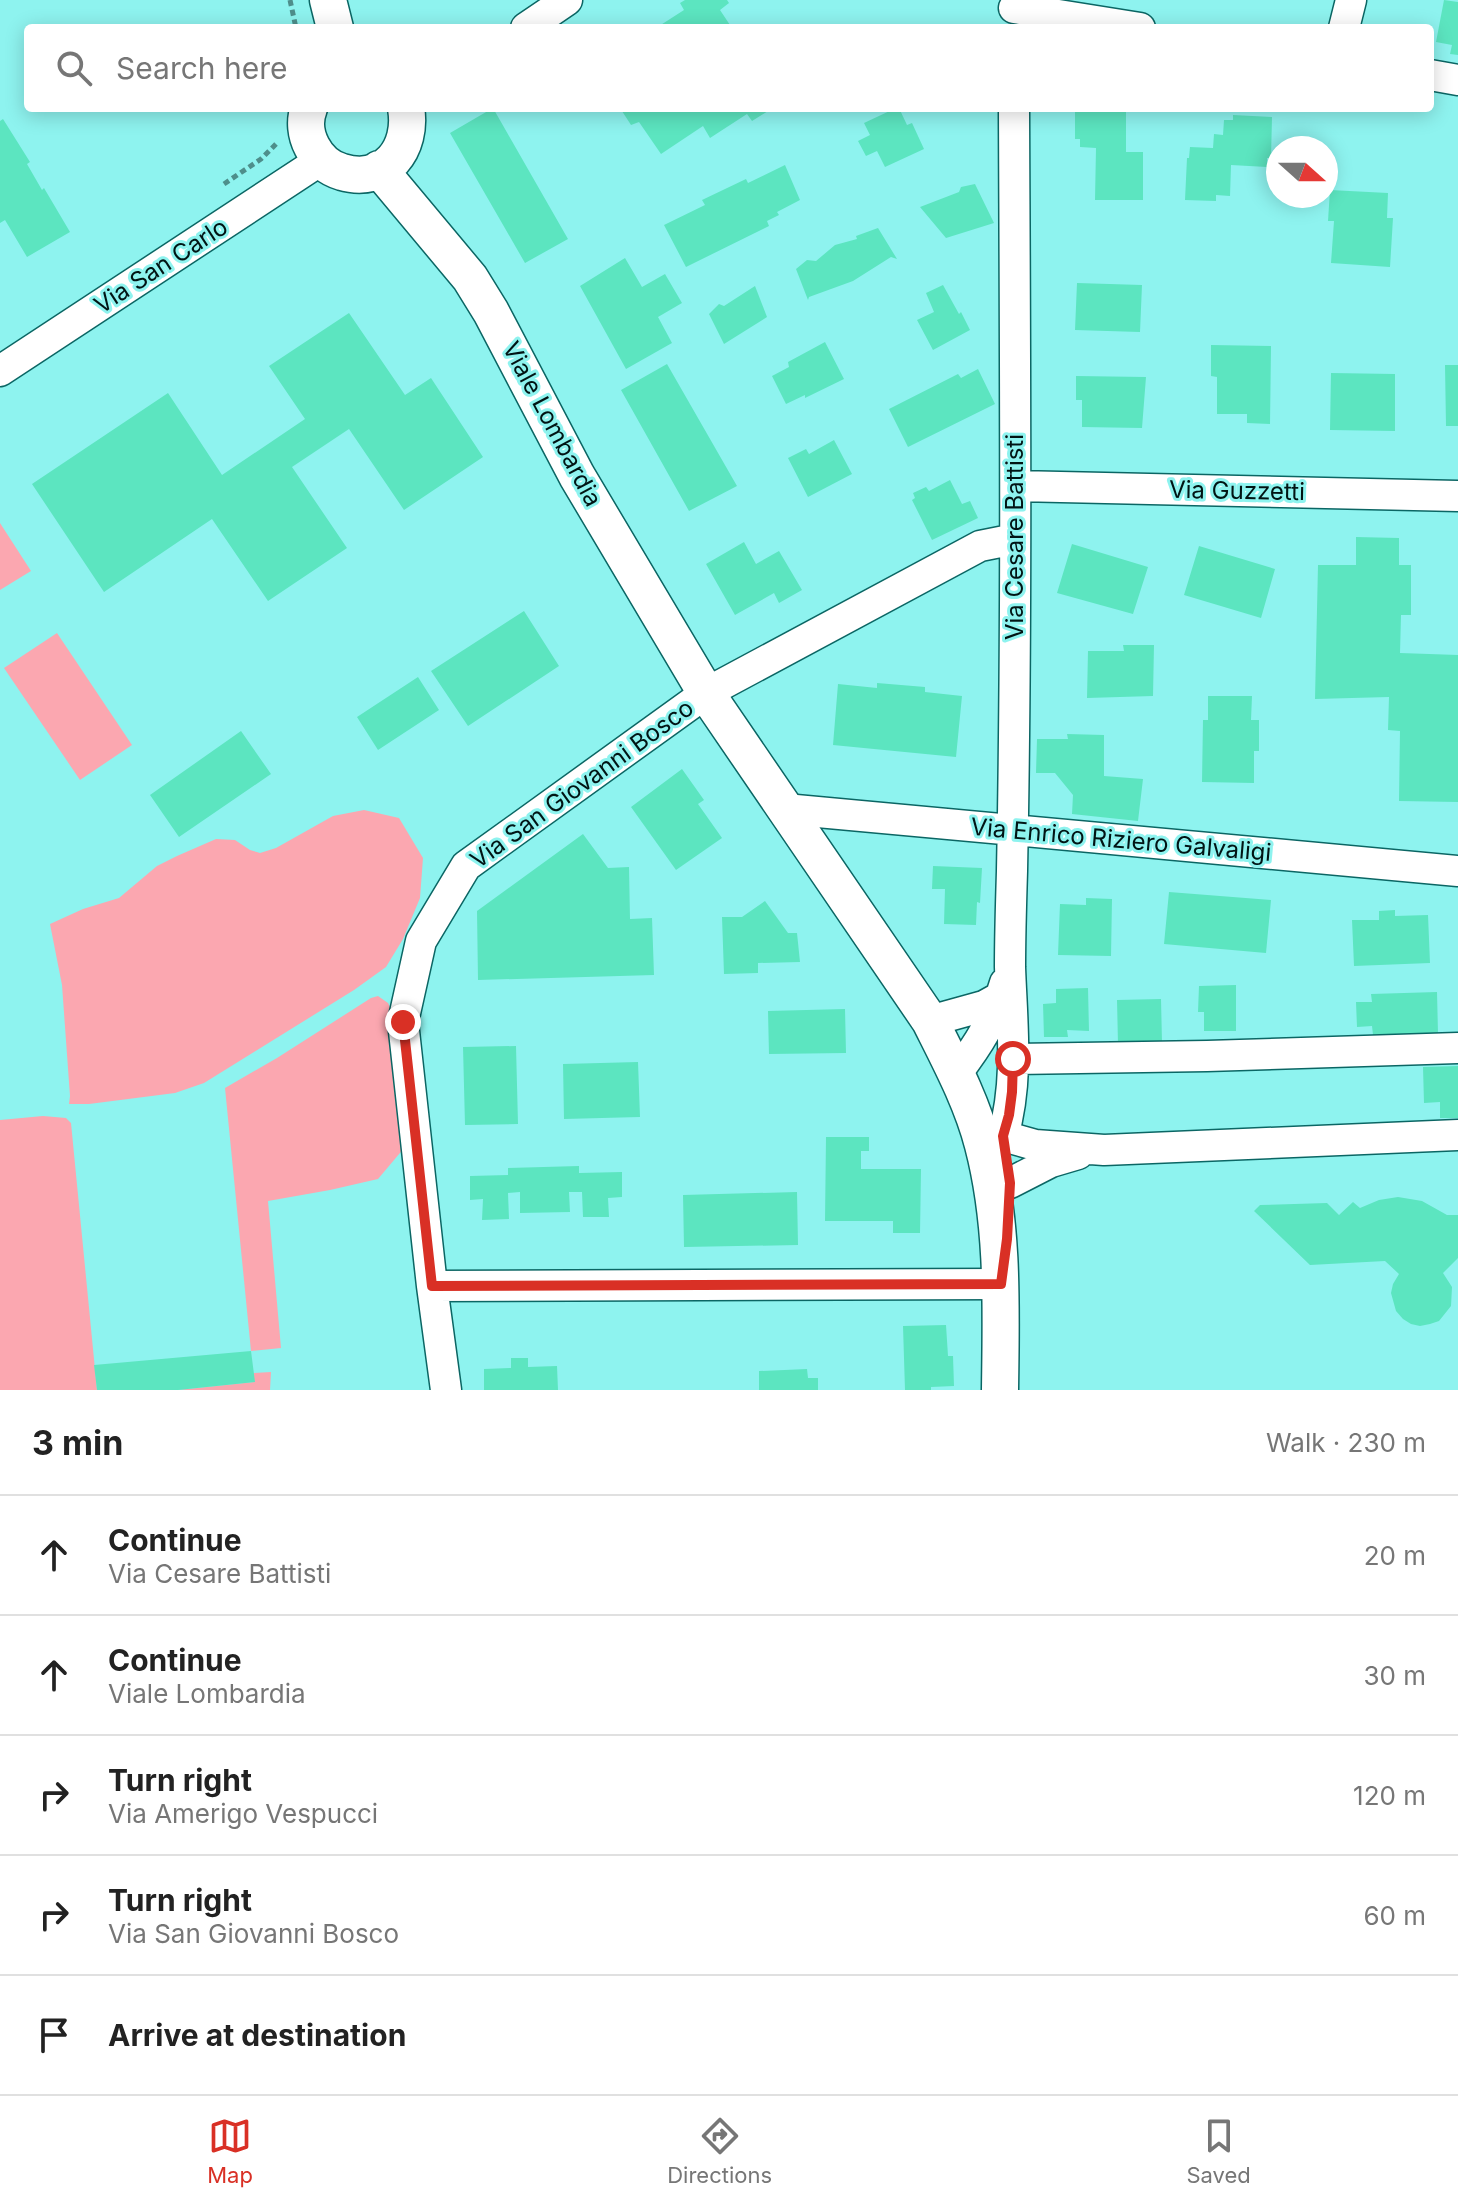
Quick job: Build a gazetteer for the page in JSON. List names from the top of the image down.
{
  "streets": {
    "street": [
      "Via San Carlo",
      "Viale Lombardia",
      "Via Guzzetti",
      "Via Cesare Battisti",
      "Via San Giovanni Bosco",
      "Via Enrico Riziero Galvaligi"
    ]
  },
  "crossings": [
    ["Viale Lombardia", "Via Cesare Battisti"],
    ["Viale Lombardia", "Via San Giovanni Bosco"],
    ["Viale Lombardia", "Via Enrico Riziero Galvaligi"],
    ["Via Guzzetti", "Via Cesare Battisti"],
    ["Via Cesare Battisti", "Via Enrico Riziero Galvaligi"]
  ],
  "north": "right",
  "page": {
    "search": "Search here",
    "heading": ["3 min", "Walk · 230 m"],
    "list": [
      ["Continue", "Via Cesare Battisti", "20 m"],
      ["Continue", "Viale Lombardia", "30 m"],
      ["Turn right", "Via Amerigo Vespucci", "120 m"],
      ["Turn right", "Via San Giovanni Bosco", "60 m"],
      "Arrive at destination"
    ],
    "nav": ["Map", "Directions", "Saved"]
  }
}
